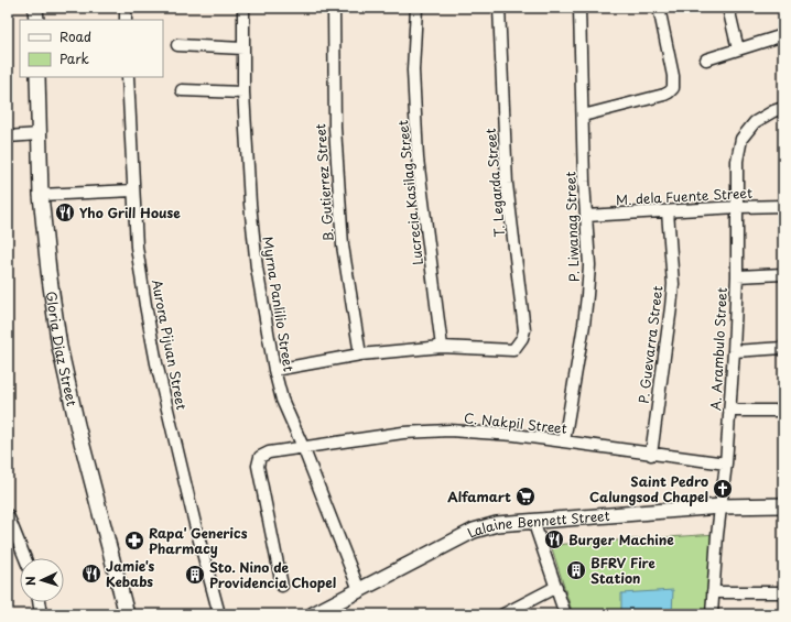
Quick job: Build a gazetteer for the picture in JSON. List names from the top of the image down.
{
  "streets": {
    "street": [
      "B. Gutierrez Street",
      "T. Legarda Street",
      "Lucrecia Kasilag Street",
      "M. dela Fuente Street",
      "P. Liwanag Street",
      "Myrna Panlilio Street",
      "Aurora Pijuan Street",
      "P. Guevarra Street",
      "Gloria Diaz Street",
      "A. Arambulo Street",
      "C. Nakpil Street",
      "Lalaine Bennett Street"
    ]
  },
  "crossings": [
    ["T. Legarda Street", "Lucrecia Kasilag Street"],
    ["M. dela Fuente Street", "P. Liwanag Street"],
    ["M. dela Fuente Street", "P. Guevarra Street"],
    ["M. dela Fuente Street", "A. Arambulo Street"],
    ["P. Liwanag Street", "C. Nakpil Street"],
    ["Myrna Panlilio Street", "C. Nakpil Street"],
    ["Myrna Panlilio Street", "Lalaine Bennett Street"],
    ["P. Guevarra Street", "C. Nakpil Street"],
    ["A. Arambulo Street", "C. Nakpil Street"],
    ["A. Arambulo Street", "Lalaine Bennett Street"]
  ],
  "places": {
    "restaurant": ["Yho Grill House", "Burger Machine", "Jamie's Kebabs"],
    "church": ["Saint Pedro Calungsod Chapel"],
    "supermarket": ["Alfamart"],
    "pharmacy": ["Rapa' Generics Pharmacy"],
    "building": ["BFRV Fire Station", "Sto. Nino de Providencia Chopel"]
  },
  "legend": ["Road", "Park"],
  "north": "left"
}
